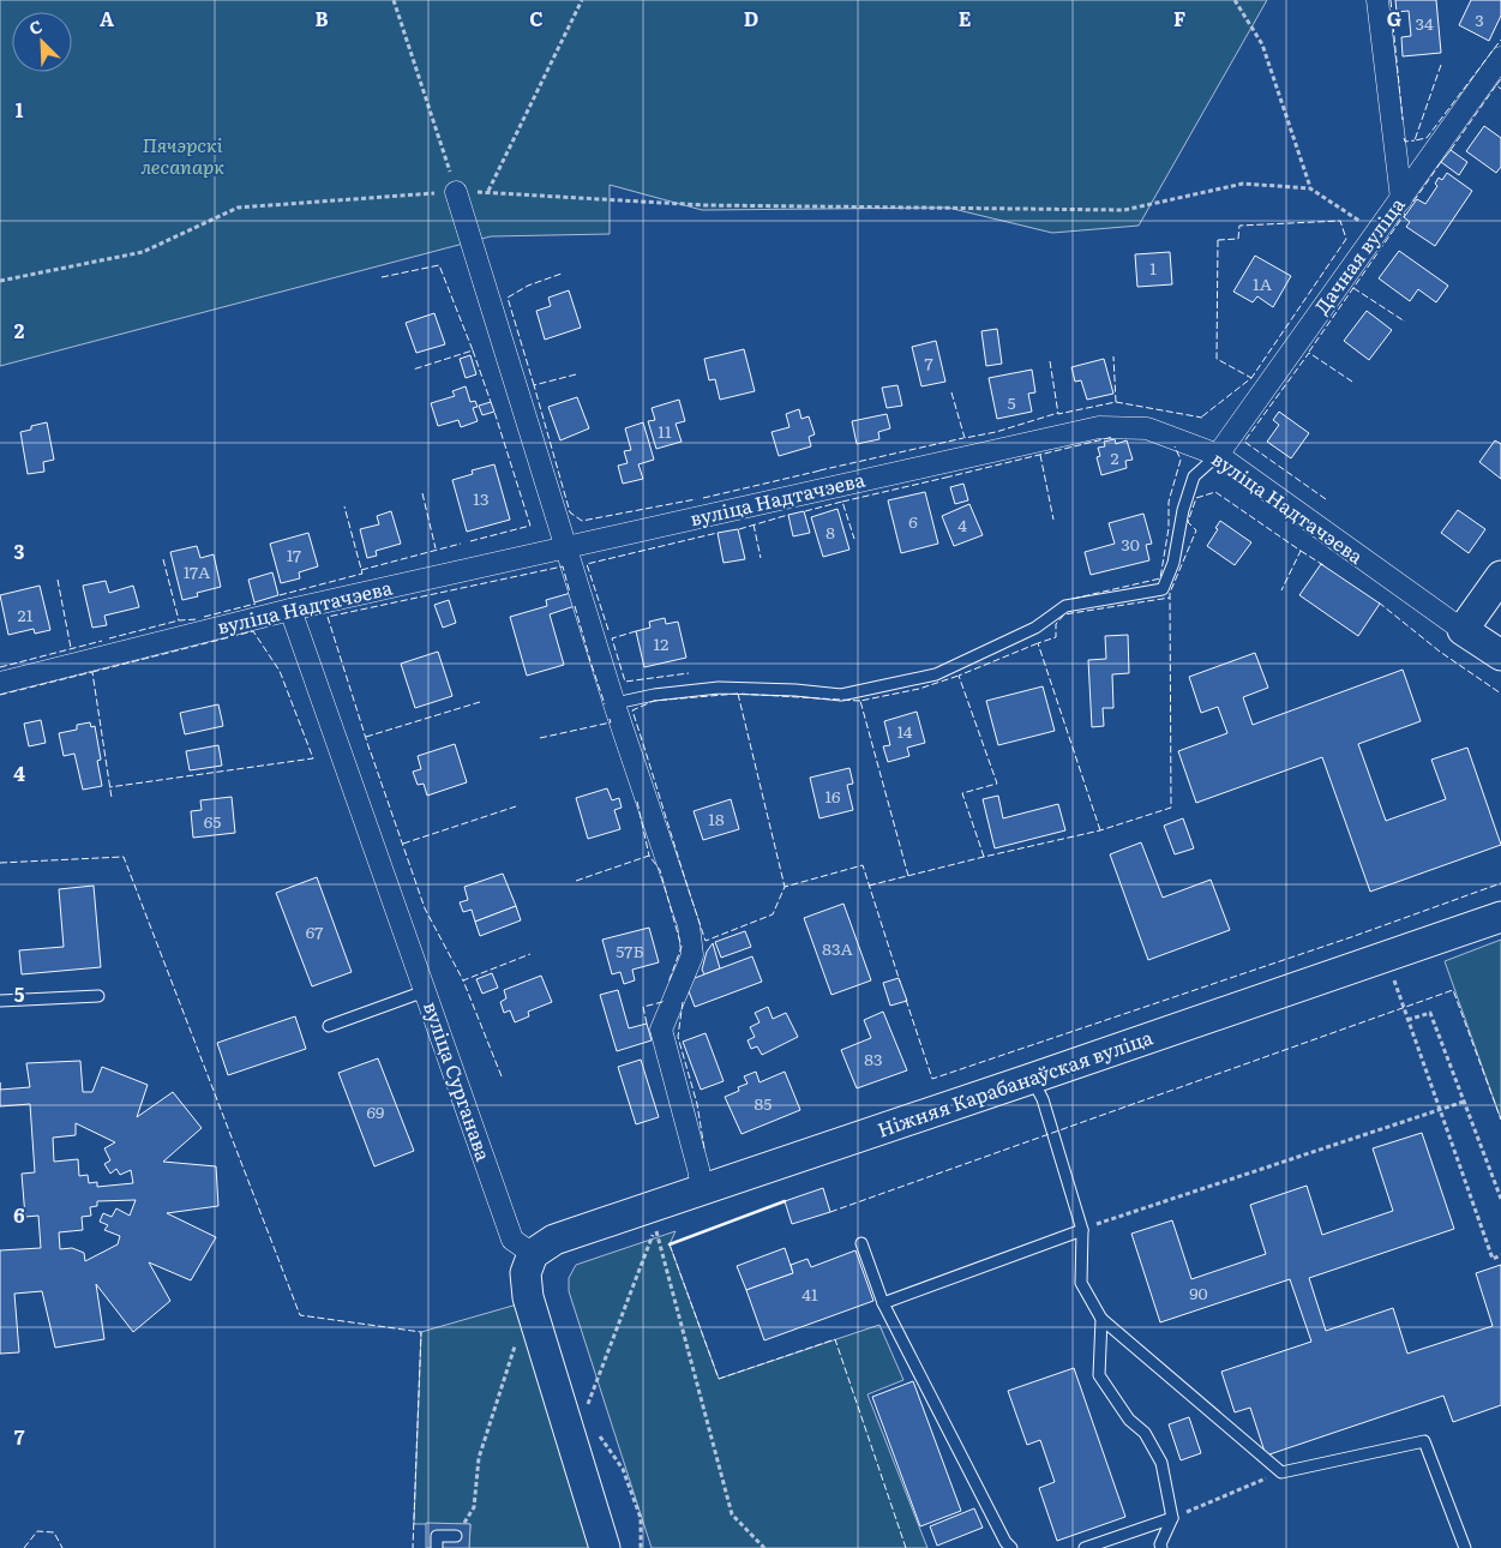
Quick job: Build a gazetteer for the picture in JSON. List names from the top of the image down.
{
  "streets": {
    "main road": ["вуліца Надтачэева", "Ніжняя Карабанаўская вуліца"],
    "street": ["Дачная вуліца", "вуліца Сурганава"]
  },
  "crossings": [
    ["Дачная вуліца", "вуліца Надтачэева"],
    ["вуліца Надтачэева", "вуліца Сурганава"],
    ["вуліца Сурганава", "Ніжняя Карабанаўская вуліца"]
  ],
  "parks": ["Пячэрскі лесапарк"],
  "house_numbers": [
    "3",
    "34",
    "1",
    "1А",
    "7",
    "5",
    "11",
    "2",
    "13",
    "6",
    "4",
    "8",
    "30",
    "17",
    "17А",
    "21",
    "12",
    "14",
    "16",
    "18",
    "65",
    "67",
    "83А",
    "57Б",
    "83",
    "85",
    "69",
    "90",
    "41"
  ],
  "north": "top left",
  "grid": {
    "columns": [
      "A",
      "B",
      "C",
      "D",
      "E",
      "F",
      "G"
    ],
    "rows": [
      "1",
      "2",
      "3",
      "4",
      "5",
      "6",
      "7"
    ]
  }
}
